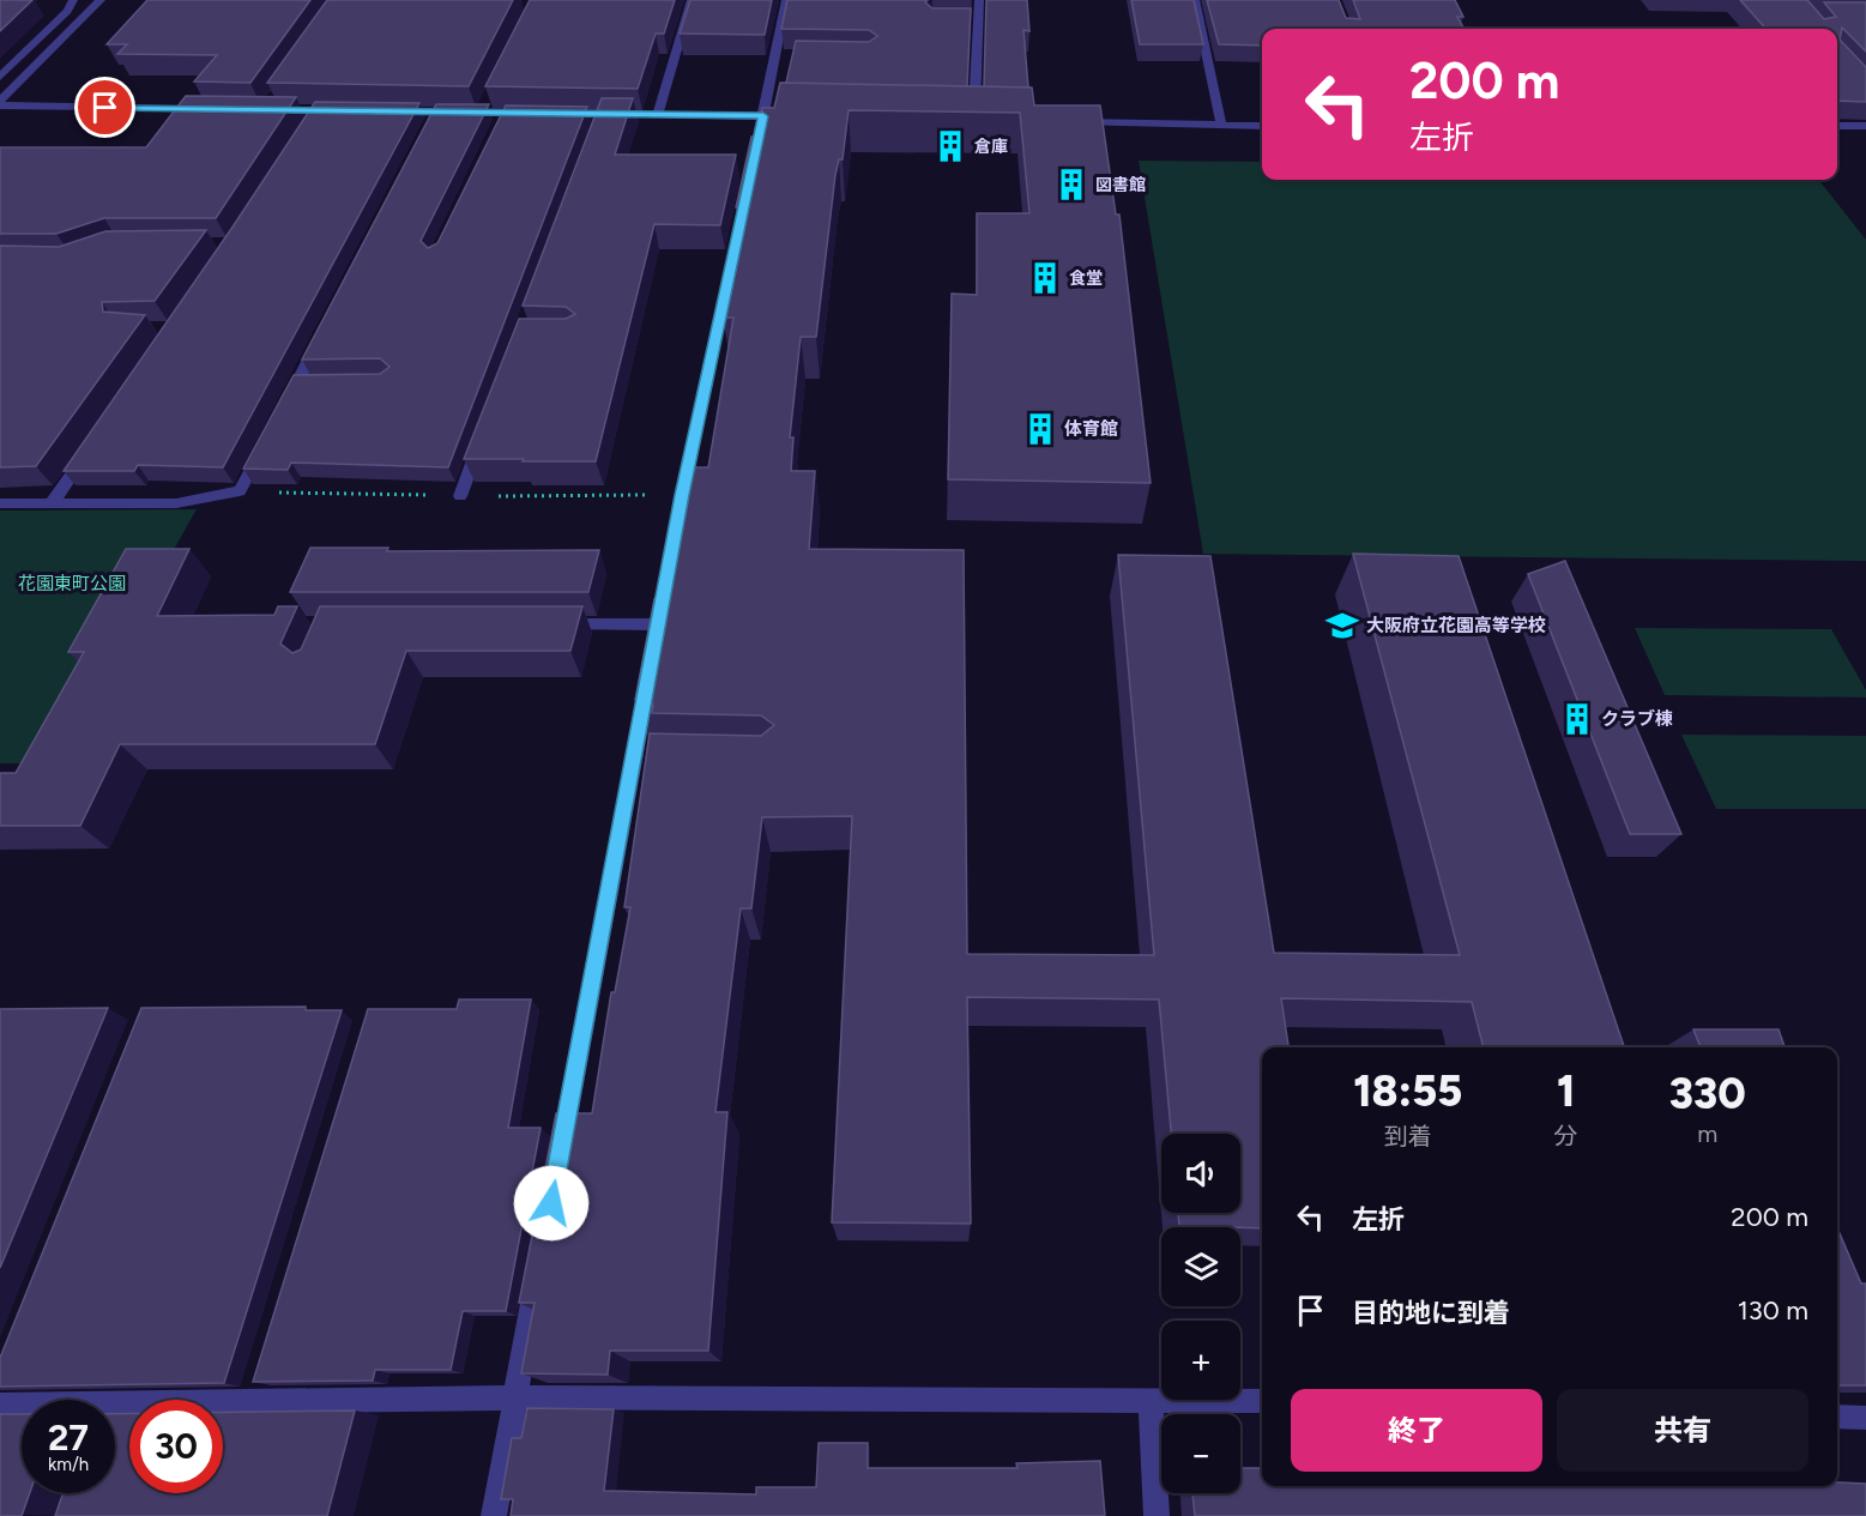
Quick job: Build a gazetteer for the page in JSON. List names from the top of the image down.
{
  "parks": ["花園東町公園"],
  "places": {
    "building": [
      "倉庫",
      "図書館",
      "食堂",
      "体育館",
      "クラブ棟"
    ],
    "school or university": ["大阪府立花園高等学校"]
  },
  "page": {
    "turn": ["200 m", "左折"],
    "eta": [
      "18:55",
      "到着",
      "1",
      "分",
      "330",
      "m"
    ],
    "map_buttons": ["+", "−"],
    "list": [
      {
        "name": "左折",
        "value": "200 m"
      },
      {
        "name": "目的地に到着",
        "value": "130 m"
      }
    ],
    "buttons": ["終了", "共有"],
    "speed": "27 km/h",
    "limit": "30"
  }
}
